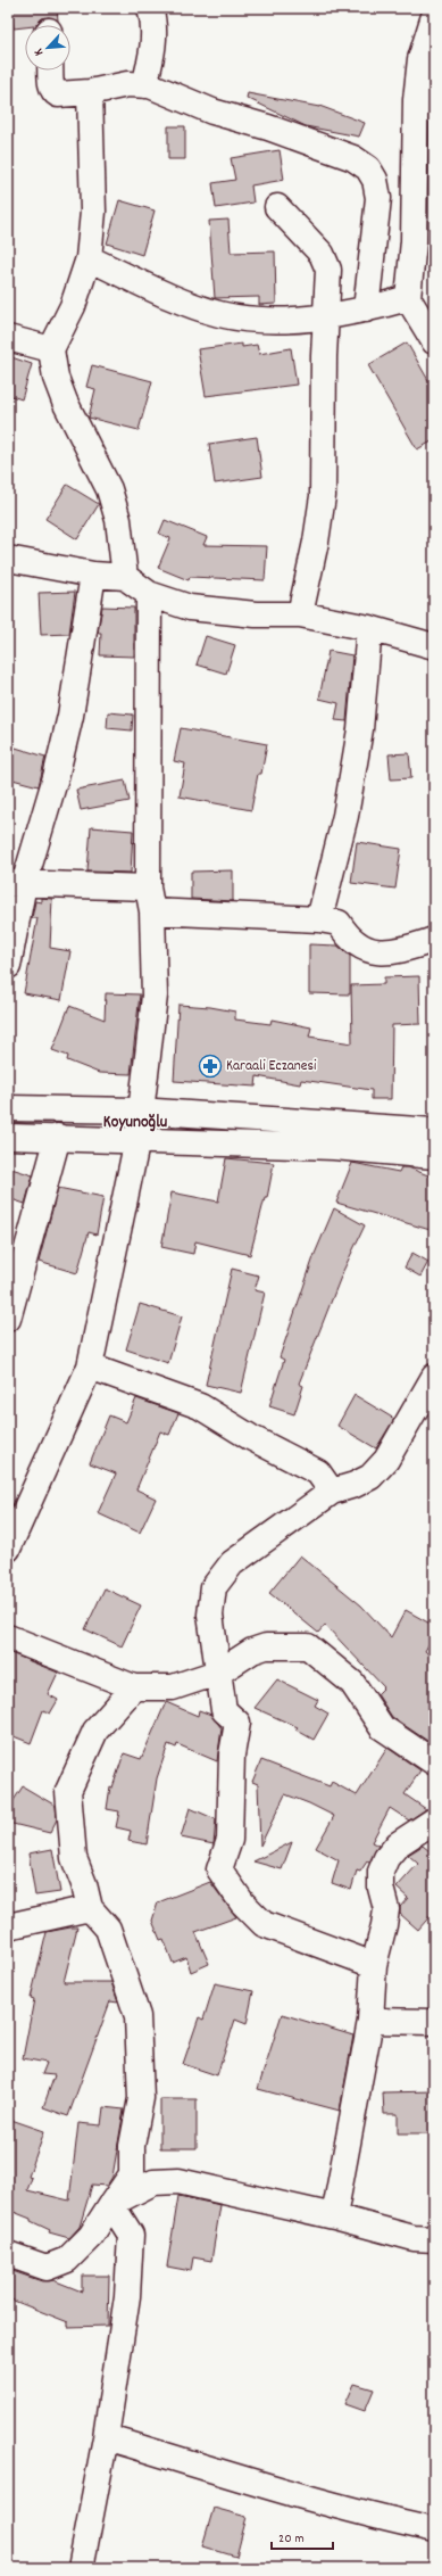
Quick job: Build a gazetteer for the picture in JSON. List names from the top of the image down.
{
  "districts": ["Koyunoğlu"],
  "places": {
    "pharmacy": ["Karaali Eczanesi"]
  },
  "scale_bar": "20 m",
  "north": "bottom left"
}
